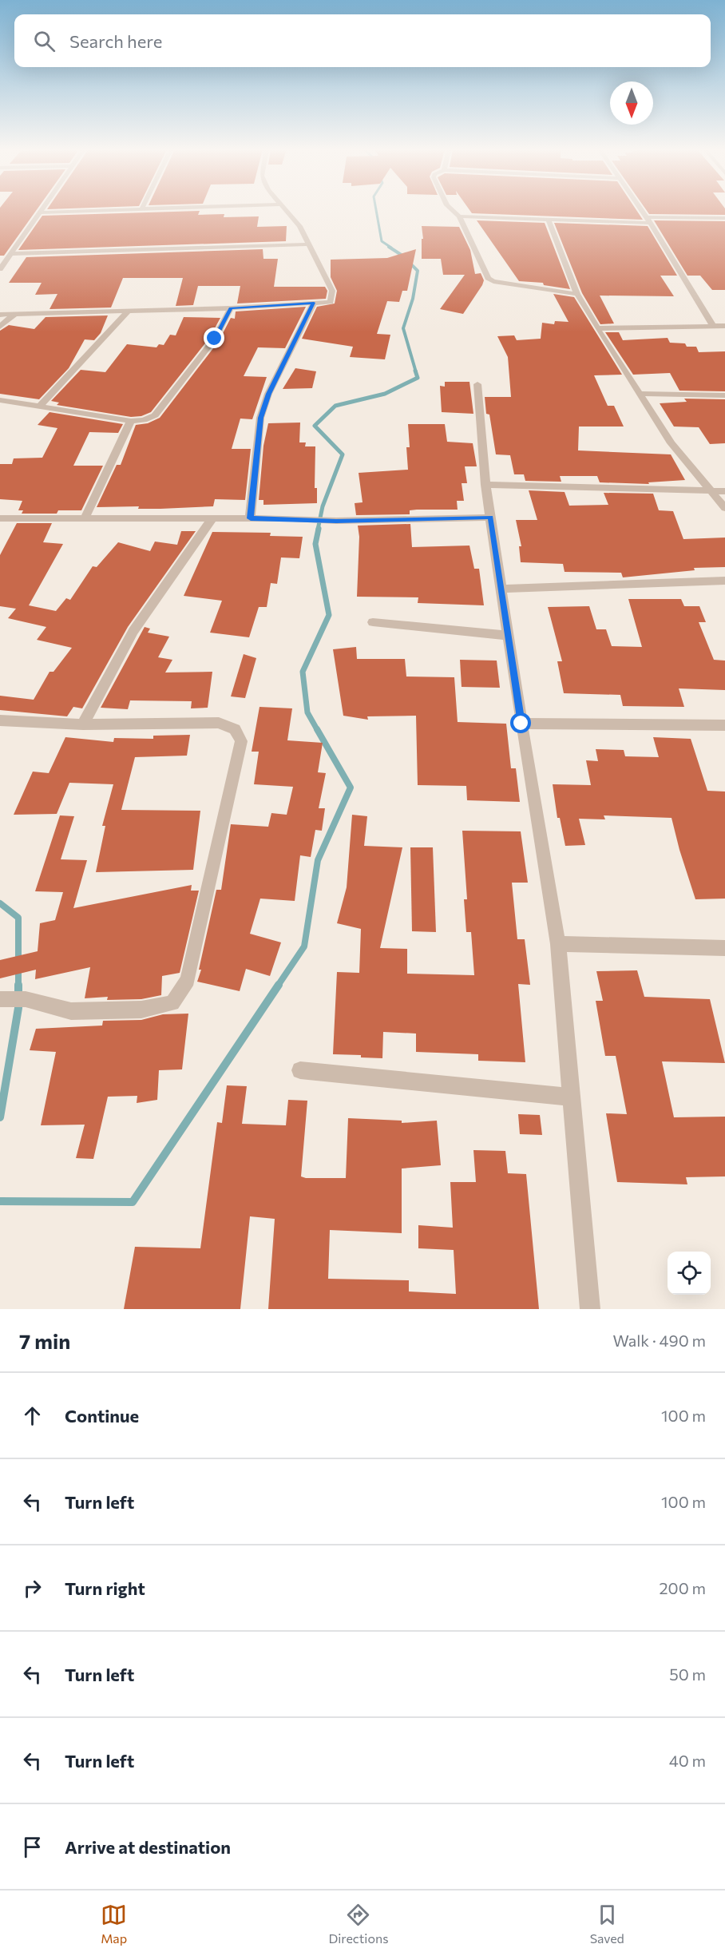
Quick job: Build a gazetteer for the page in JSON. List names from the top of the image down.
{
  "north": "bottom",
  "page": {
    "search": "Search here",
    "heading": ["7 min", "Walk · 490 m"],
    "list": [
      ["Continue", "100 m"],
      ["Turn left", "100 m"],
      ["Turn right", "200 m"],
      ["Turn left", "50 m"],
      ["Turn left", "40 m"],
      "Arrive at destination"
    ],
    "nav": ["Map", "Directions", "Saved"]
  }
}
